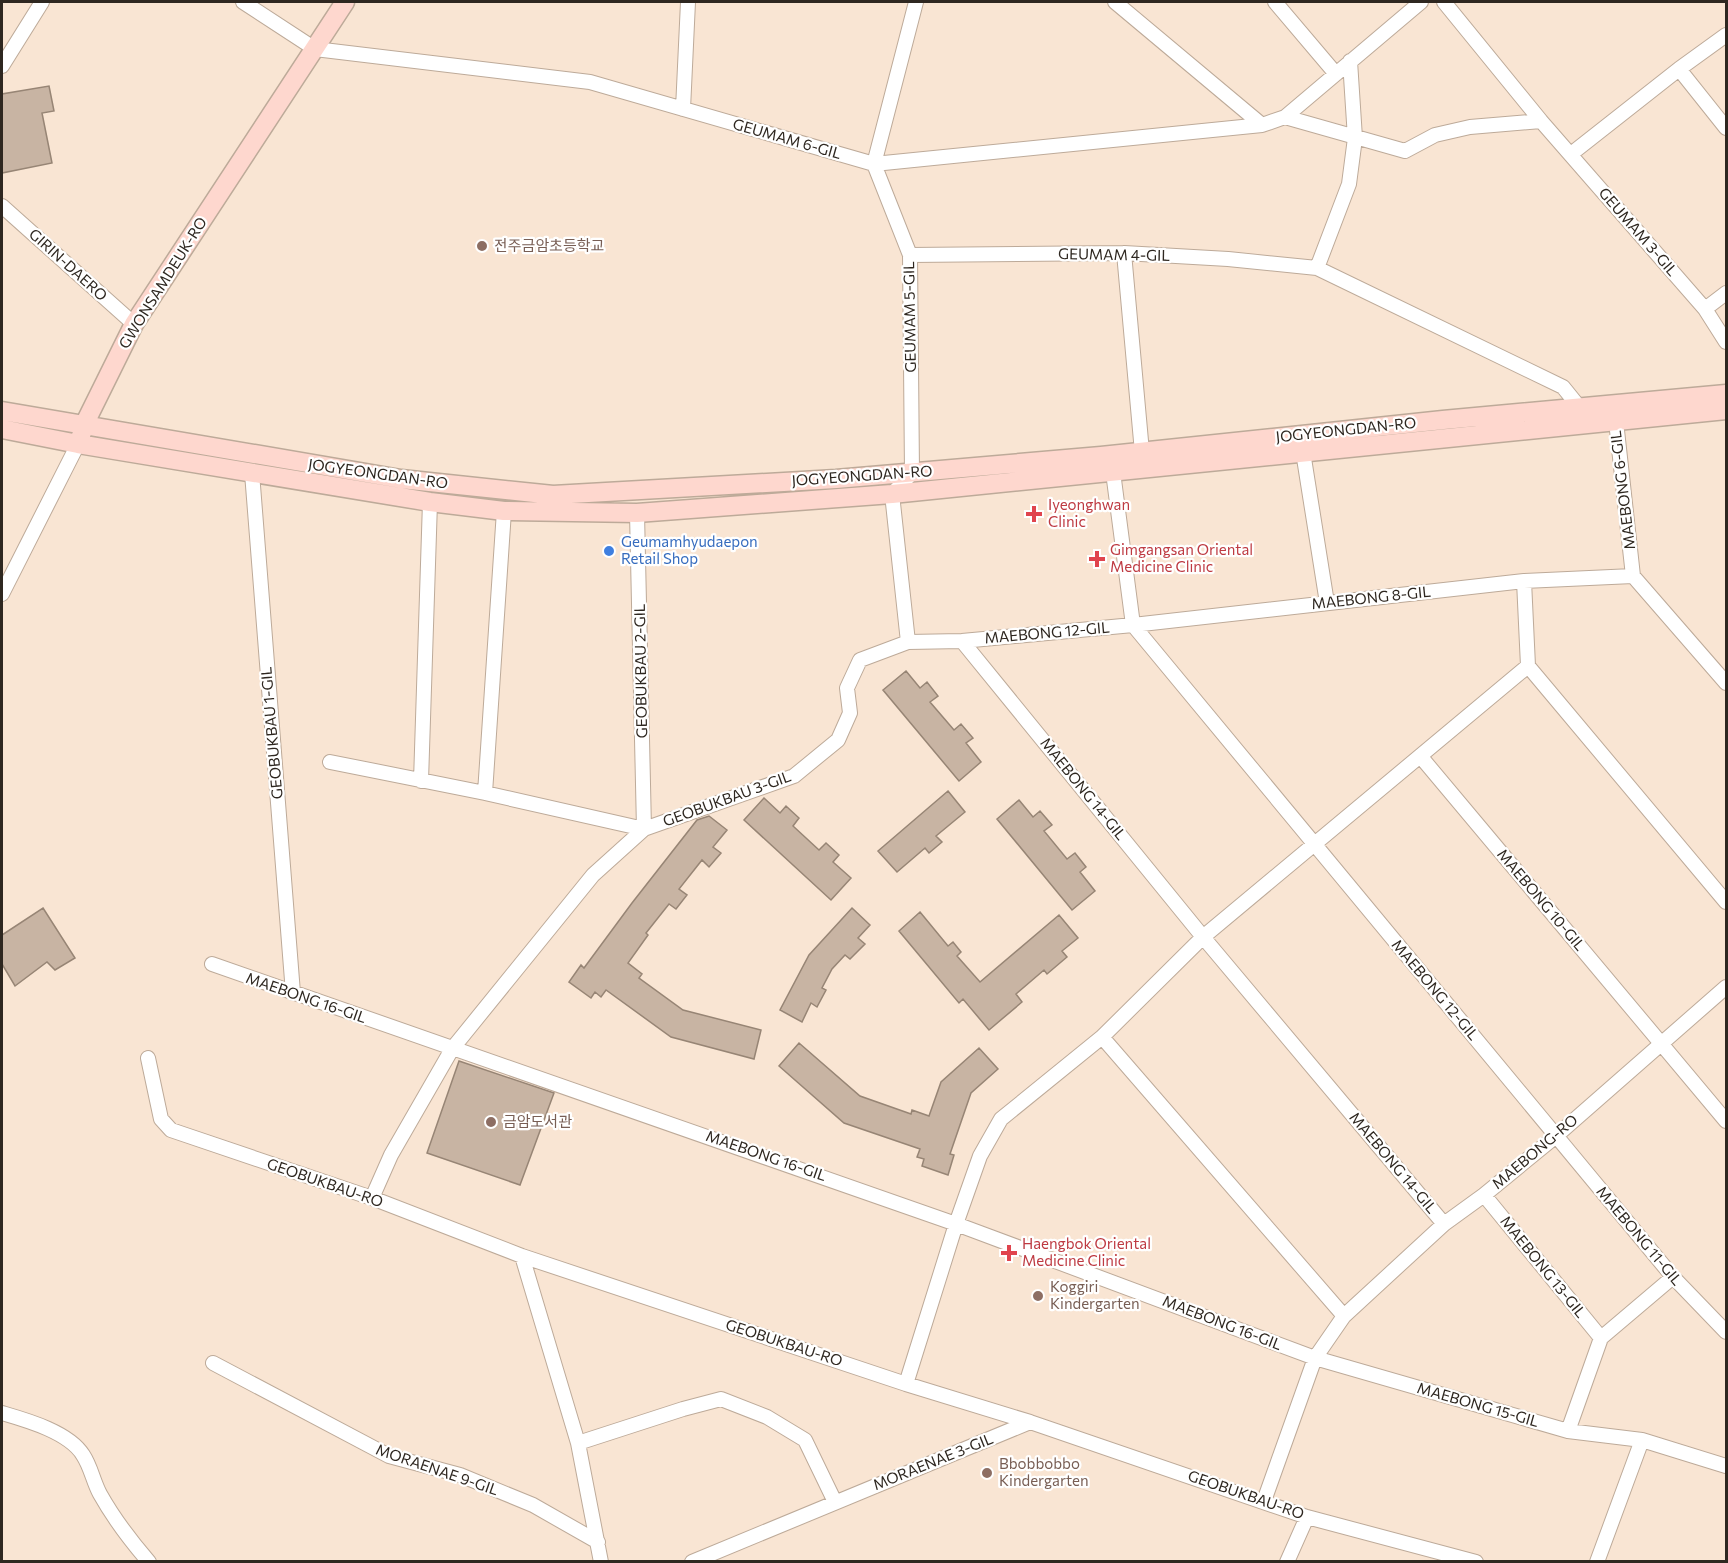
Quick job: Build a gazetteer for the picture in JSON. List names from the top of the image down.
{
  "streets": {
    "street": [
      "GEUMAM 6-GIL",
      "GEUMAM 3-GIL",
      "GEUMAM 4-GIL",
      "GIRIN-DAERO",
      "GWONSAMDEUK-RO",
      "GEUMAM 5-GIL",
      "JOGYEONGDAN-RO",
      "MAEBONG 6-GIL",
      "MAEBONG 8-GIL",
      "MAEBONG 12-GIL",
      "GEOBUKBAU 2-GIL",
      "GEOBUKBAU 1-GIL",
      "MAEBONG 14-GIL",
      "GEOBUKBAU 3-GIL",
      "MAEBONG 10-GIL",
      "MAEBONG 16-GIL",
      "MAEBONG-RO",
      "GEOBUKBAU-RO",
      "MAEBONG 11-GIL",
      "MAEBONG 13-GIL",
      "MAEBONG 15-GIL",
      "MORAENAE 3-GIL",
      "MORAENAE 9-GIL"
    ]
  },
  "crossings": [
    ["GEUMAM 6-GIL", "GWONSAMDEUK-RO"],
    ["GEUMAM 6-GIL", "GEUMAM 5-GIL"],
    ["GEUMAM 4-GIL", "GEUMAM 5-GIL"],
    ["GEUMAM 4-GIL", "JOGYEONGDAN-RO"],
    ["GIRIN-DAERO", "GWONSAMDEUK-RO"],
    ["GWONSAMDEUK-RO", "JOGYEONGDAN-RO"],
    ["GEUMAM 5-GIL", "JOGYEONGDAN-RO"],
    ["JOGYEONGDAN-RO", "MAEBONG 6-GIL"],
    ["JOGYEONGDAN-RO", "MAEBONG 8-GIL"],
    ["JOGYEONGDAN-RO", "GEOBUKBAU 2-GIL"],
    ["JOGYEONGDAN-RO", "GEOBUKBAU 1-GIL"],
    ["MAEBONG 8-GIL", "MAEBONG 12-GIL"],
    ["MAEBONG 12-GIL", "MAEBONG 14-GIL"],
    ["MAEBONG 12-GIL", "GEOBUKBAU 3-GIL"],
    ["MAEBONG 12-GIL", "MAEBONG-RO"],
    ["MAEBONG 12-GIL", "MAEBONG 11-GIL"],
    ["GEOBUKBAU 2-GIL", "GEOBUKBAU 3-GIL"],
    ["GEOBUKBAU 1-GIL", "MAEBONG 16-GIL"],
    ["MAEBONG 14-GIL", "MAEBONG-RO"],
    ["GEOBUKBAU 3-GIL", "MAEBONG 16-GIL"],
    ["GEOBUKBAU 3-GIL", "GEOBUKBAU-RO"],
    ["MAEBONG 10-GIL", "MAEBONG-RO"],
    ["MAEBONG 16-GIL", "MAEBONG-RO"],
    ["MAEBONG 16-GIL", "MAEBONG 15-GIL"],
    ["MAEBONG-RO", "GEOBUKBAU-RO"],
    ["MAEBONG-RO", "MAEBONG 11-GIL"],
    ["MAEBONG-RO", "MAEBONG 13-GIL"],
    ["MAEBONG-RO", "MAEBONG 15-GIL"],
    ["GEOBUKBAU-RO", "MORAENAE 3-GIL"]
  ],
  "places": {
    "other": [
      "전주금암초등학교",
      "Geumamhyudaepon Retail Shop",
      "금암도서관",
      "Koggiri Kindergarten",
      "Bbobbobbo Kindergarten"
    ],
    "health": ["Iyeonghwan Clinic", "Gimgangsan Oriental Medicine Clinic", "Haengbok Oriental Medicine Clinic"]
  }
}
